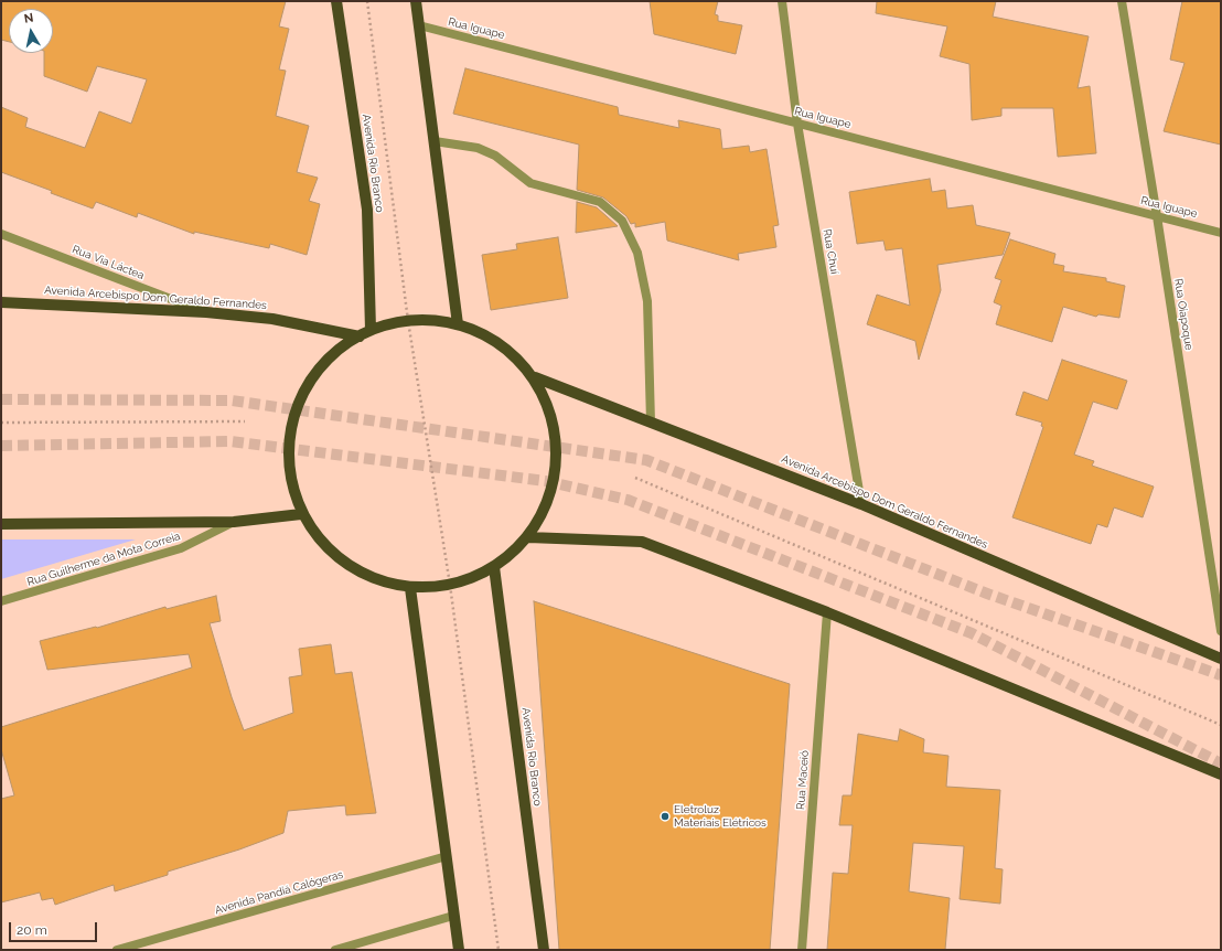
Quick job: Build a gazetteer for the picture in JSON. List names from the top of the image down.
{
  "streets": {
    "main road": ["Avenida Rio Branco", "Avenida Arcebispo Dom Geraldo Fernandes"],
    "street": [
      "Rua Iguape",
      "Rua Chuí",
      "Rua Via Láctea",
      "Rua Oiapoque",
      "Rua Guilherme da Mota Correia",
      "Rua Maceió",
      "Avenida Pandiá Calógeras"
    ]
  },
  "crossings": [
    ["Rua Iguape", "Rua Chuí"],
    ["Rua Iguape", "Rua Oiapoque"],
    ["Rua Chuí", "Avenida Arcebispo Dom Geraldo Fernandes"],
    ["Rua Via Láctea", "Avenida Arcebispo Dom Geraldo Fernandes"]
  ],
  "places": ["Eletroluz Materiais Elétricos"],
  "scale_bar": "20 m",
  "north": "top"
}
